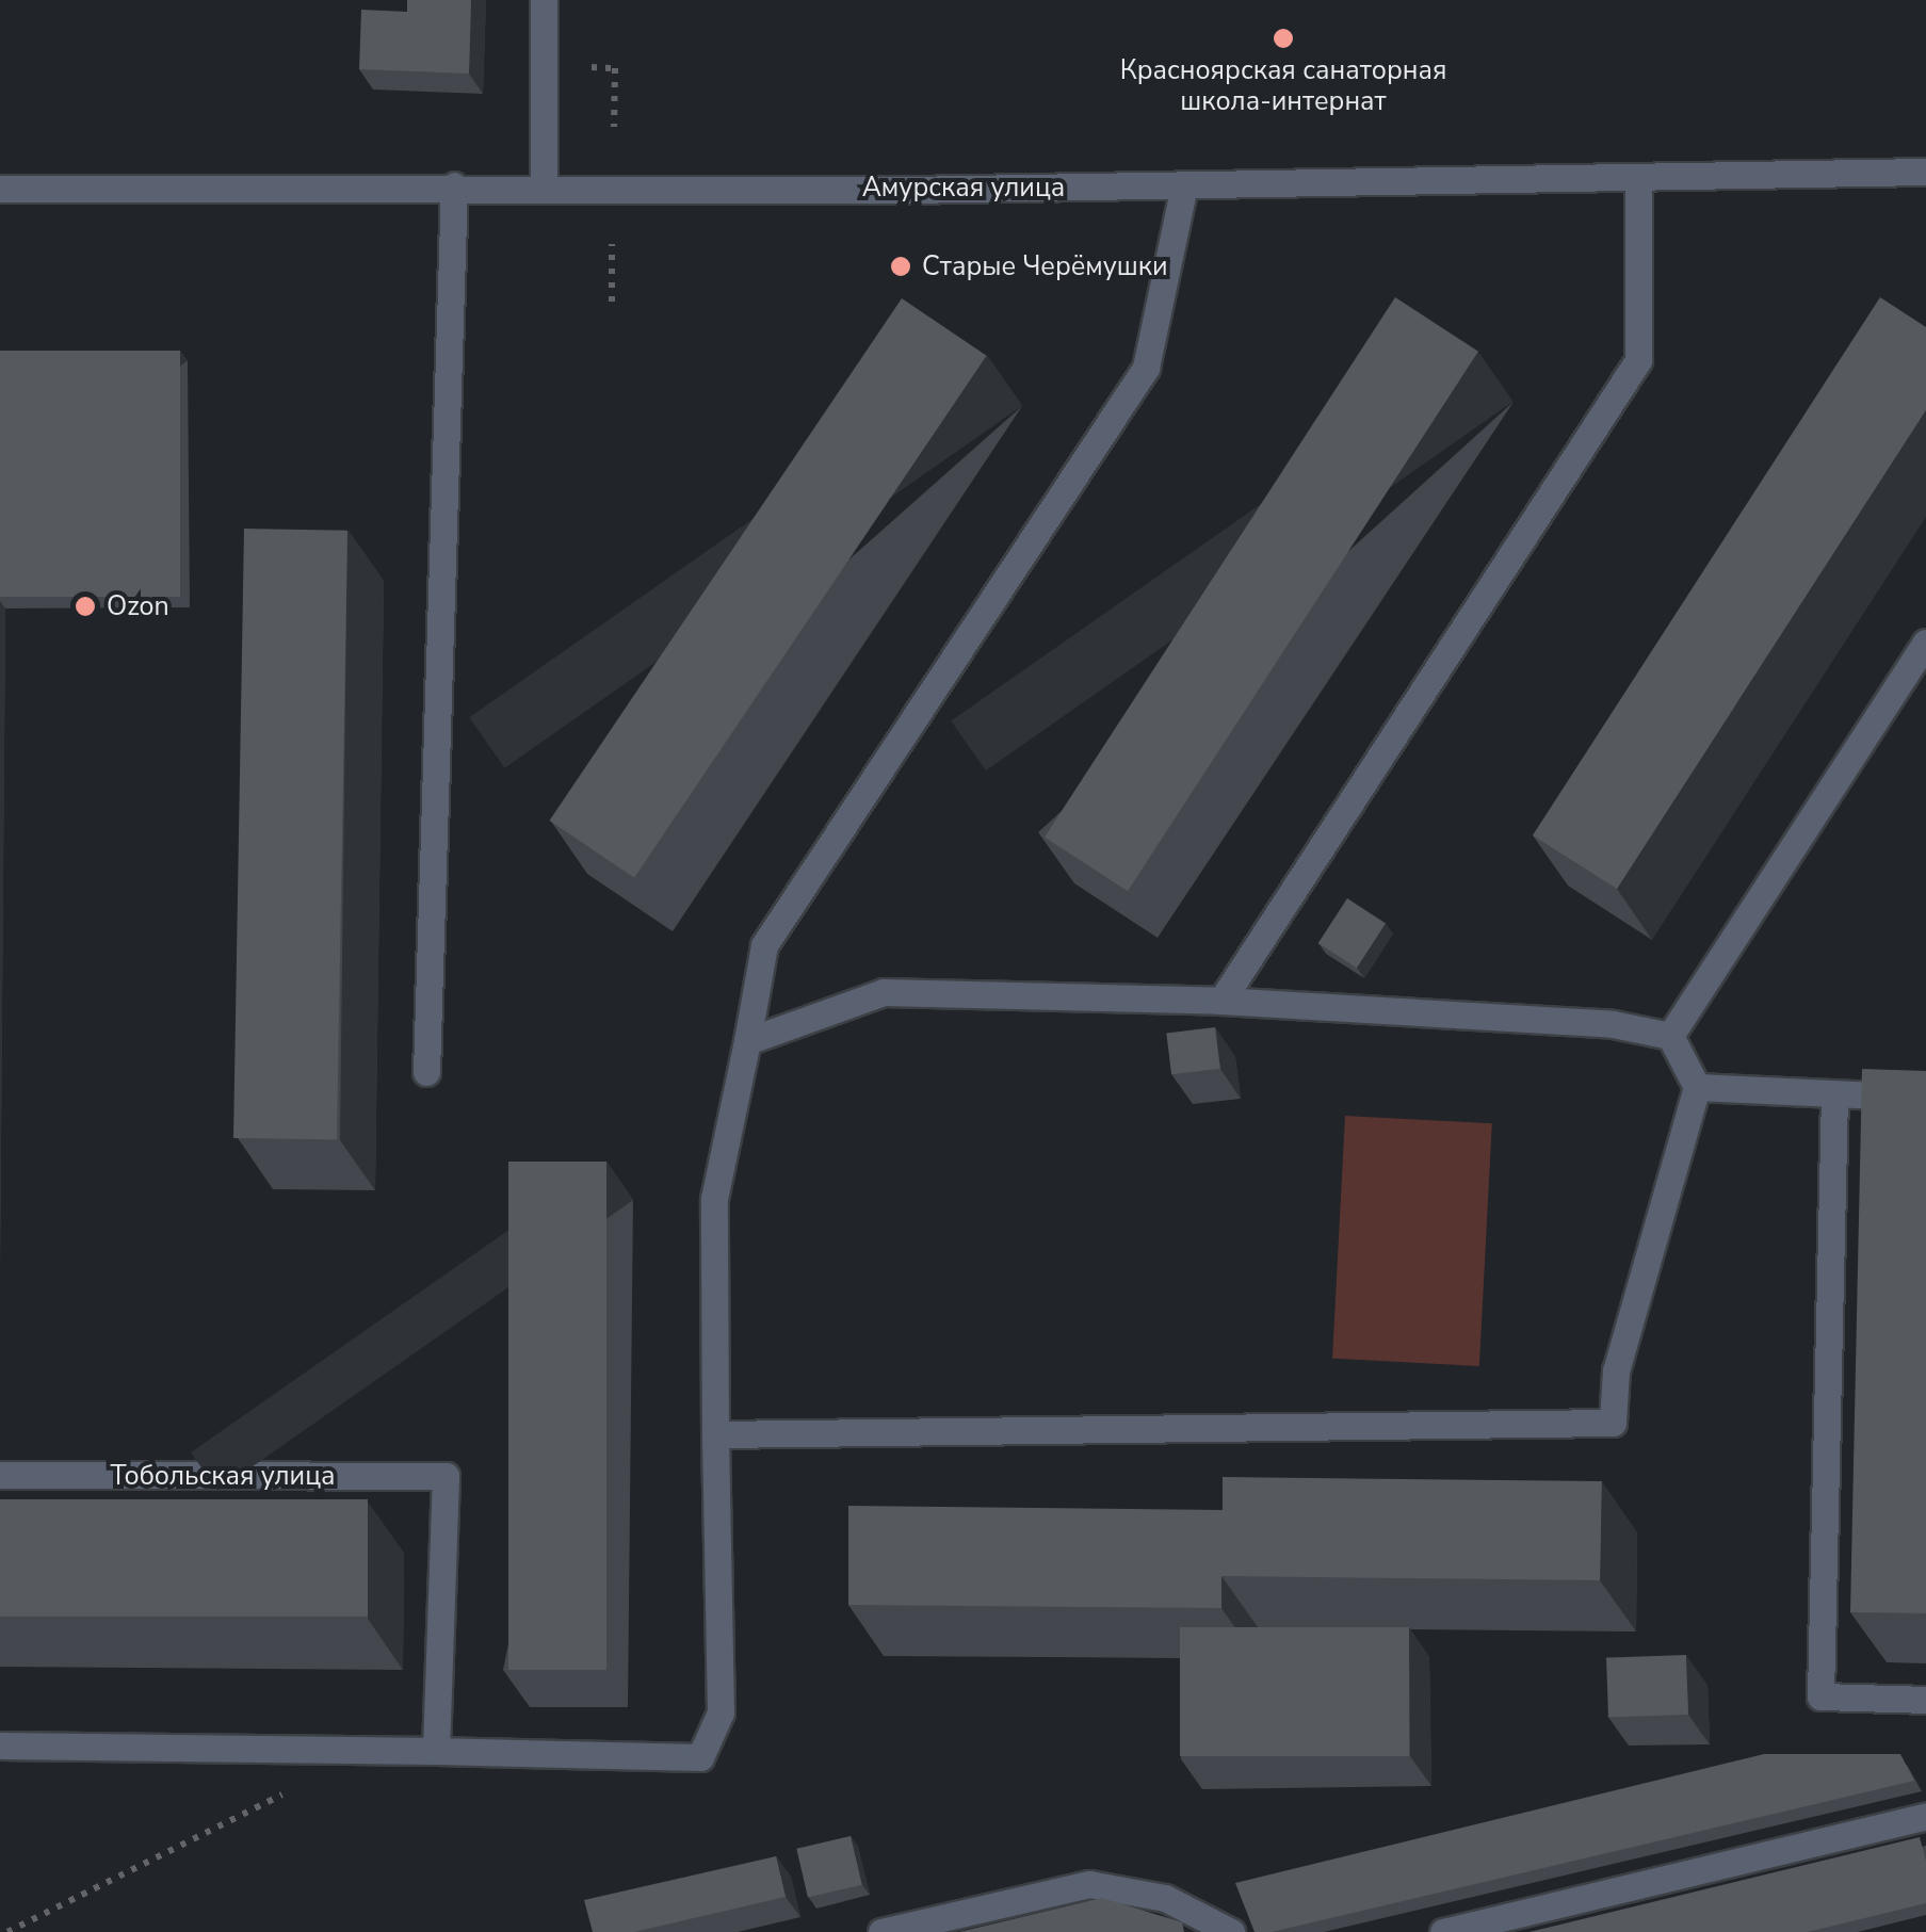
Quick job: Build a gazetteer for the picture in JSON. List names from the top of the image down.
{
  "streets": {
    "street": ["Амурская улица", "Тобольская улица"]
  },
  "places": ["Красноярская санаторная школа-интернат", "Старые Черёмушки", "Ozon"]
}
